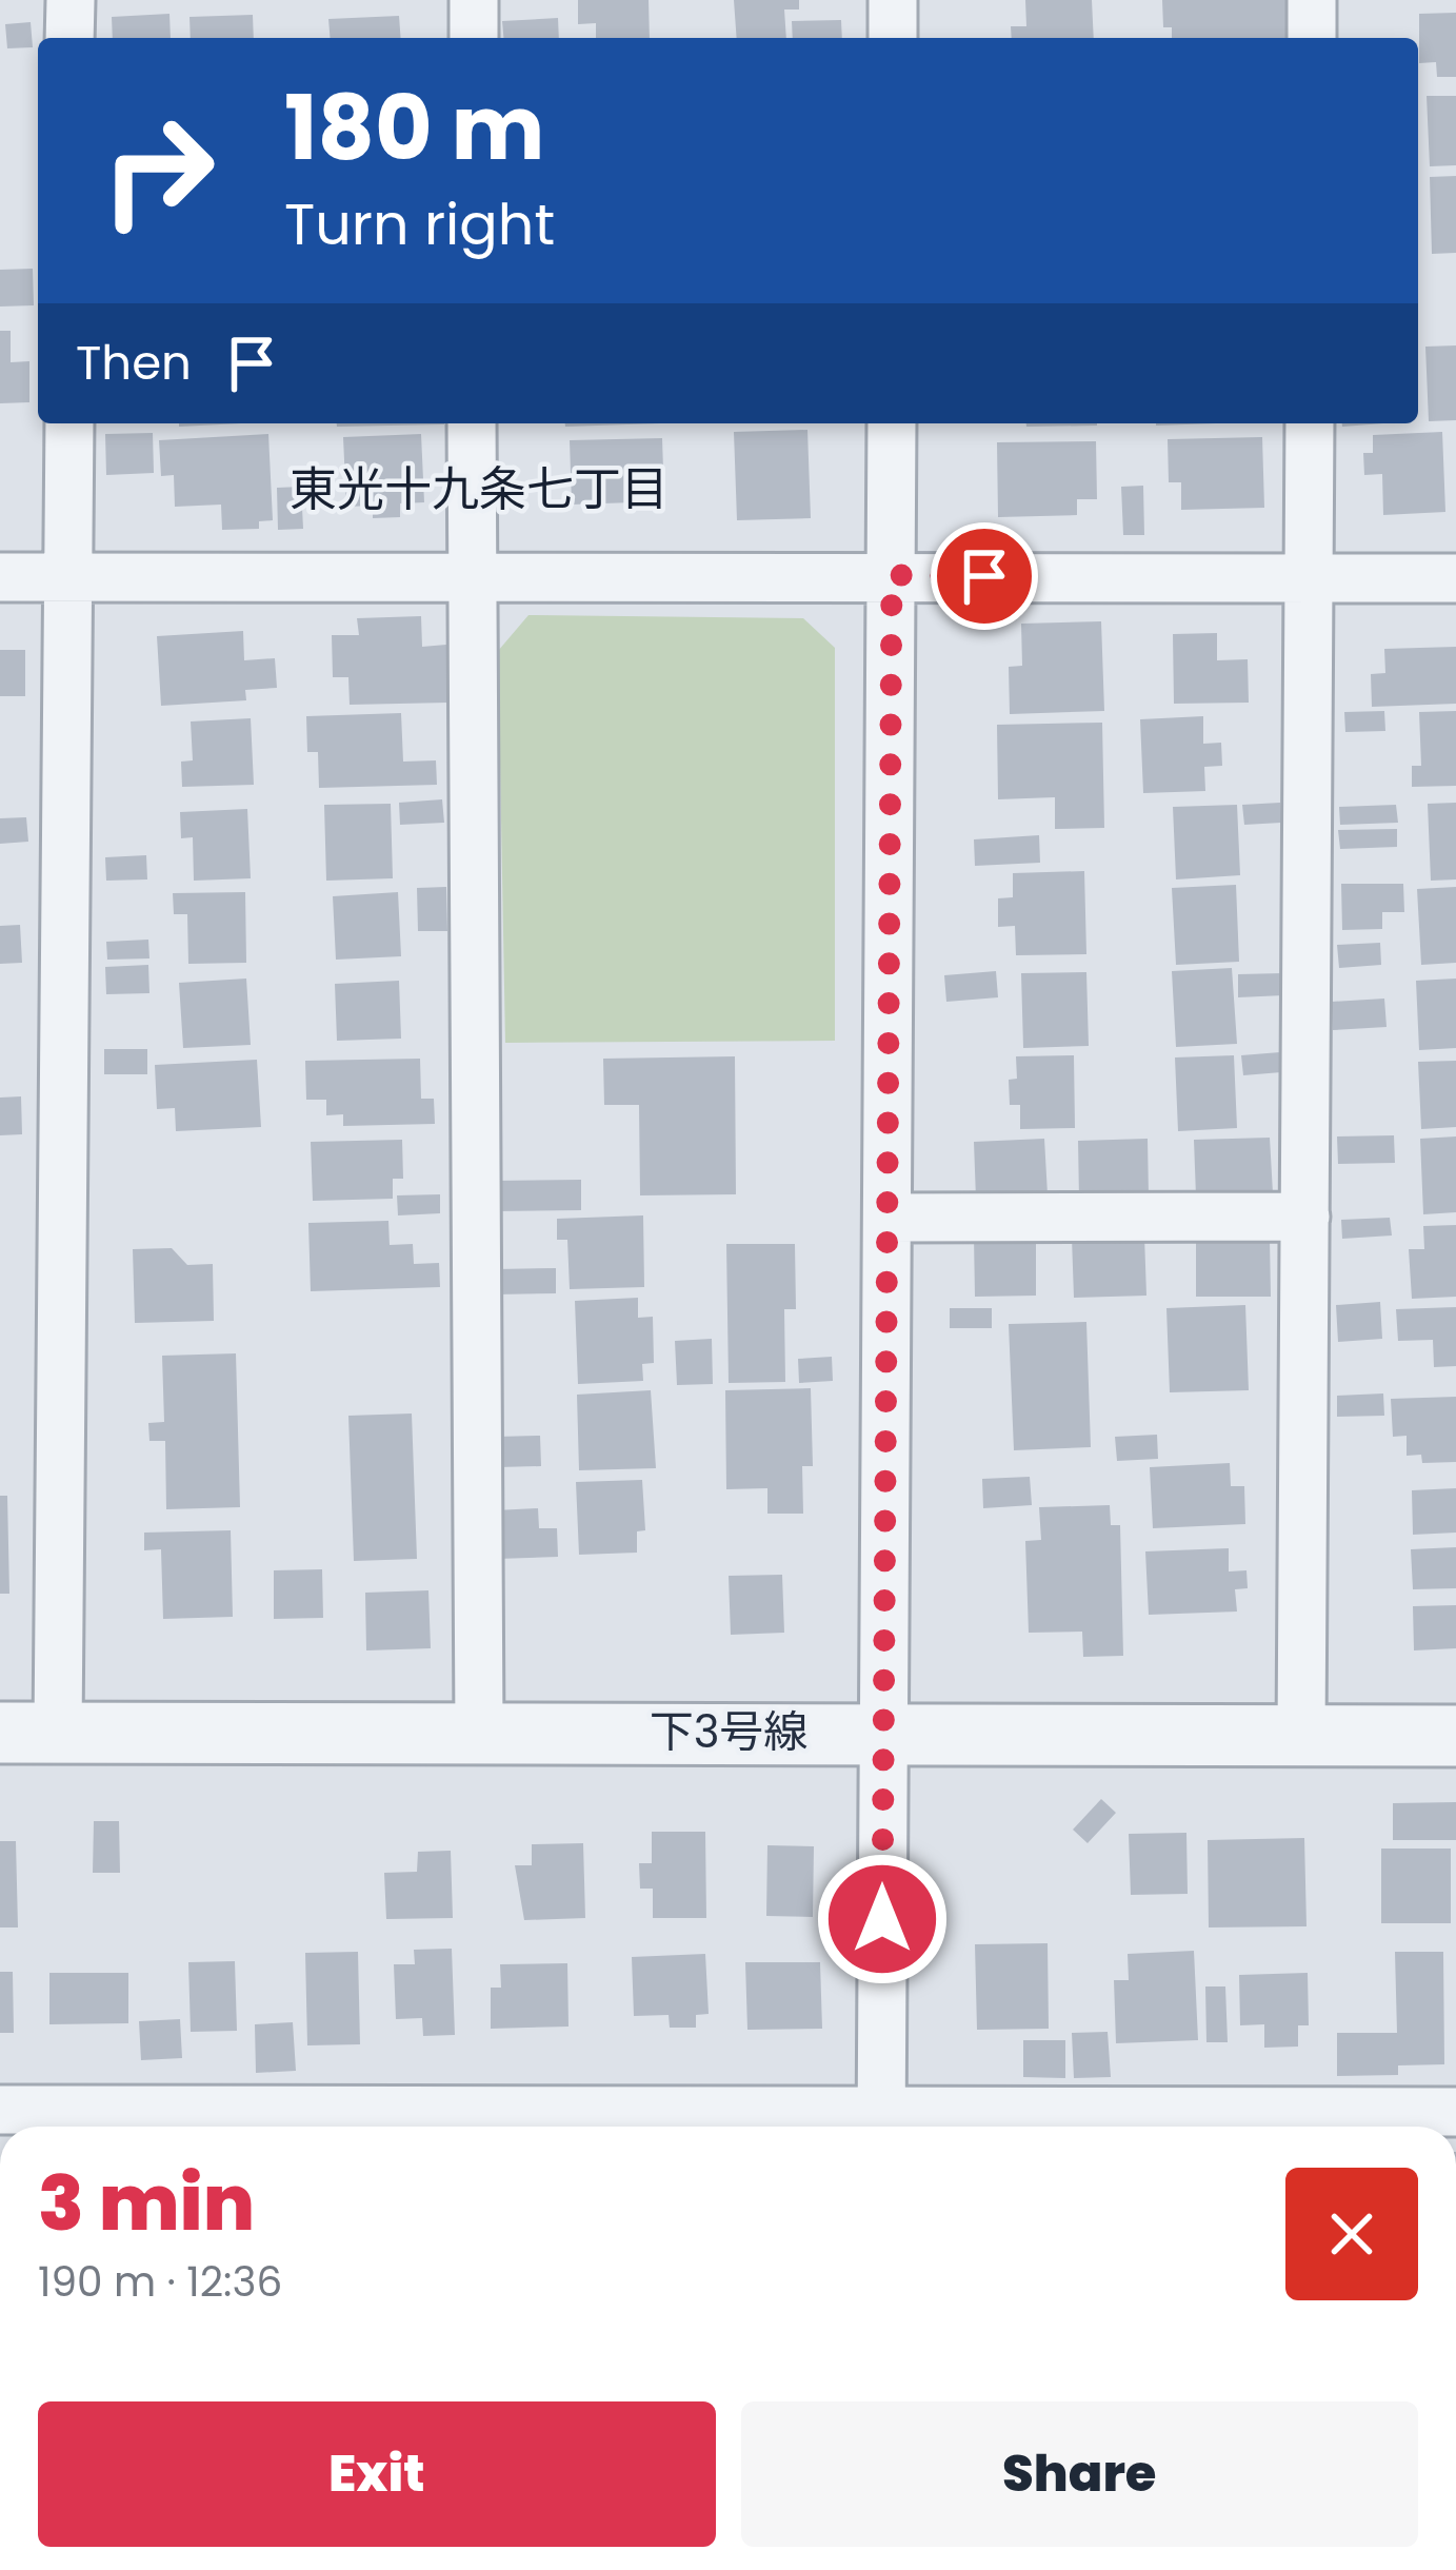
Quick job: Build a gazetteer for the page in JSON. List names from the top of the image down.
{
  "streets": {
    "street": ["下3号線"]
  },
  "districts": ["東光十九条七丁目"],
  "page": {
    "turn": ["180 m", "Turn right"],
    "then": "Then",
    "heading": ["3 min", "190 m · 12:36"],
    "buttons": ["Exit", "Share"]
  }
}
